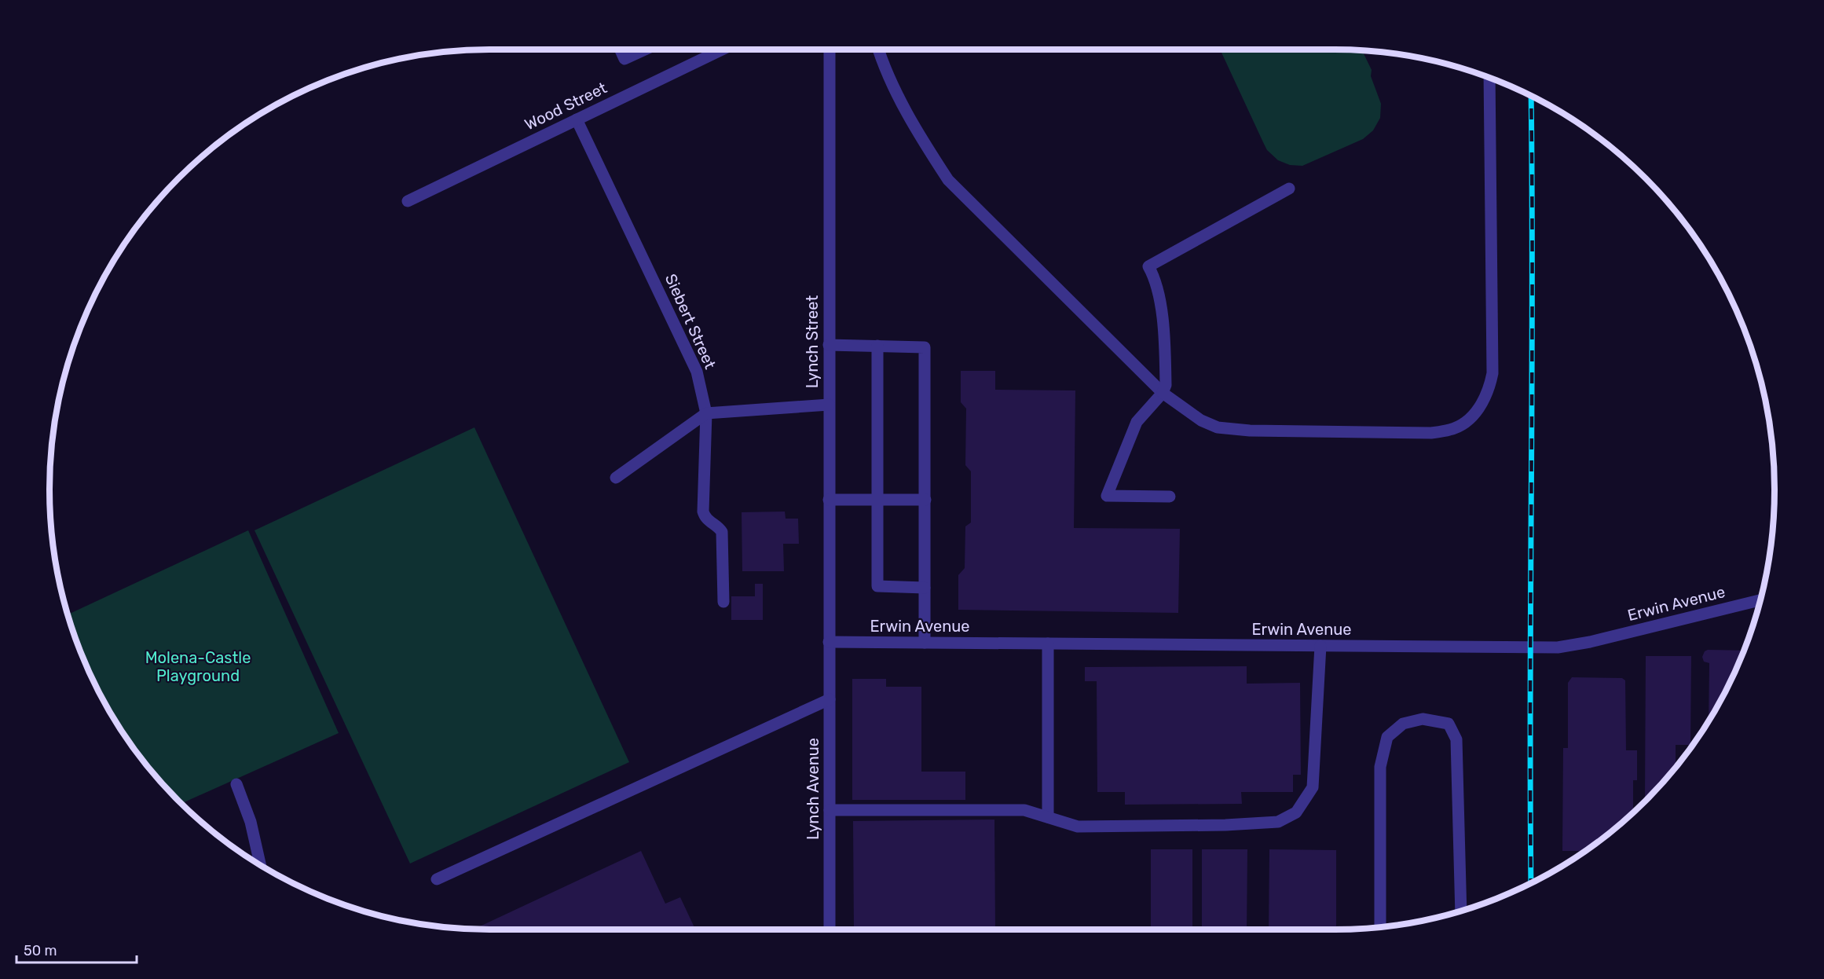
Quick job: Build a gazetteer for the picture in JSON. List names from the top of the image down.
{
  "streets": {
    "street": [
      "Wood Street",
      "Siebert Street",
      "Lynch Street",
      "Erwin Avenue",
      "Lynch Avenue"
    ]
  },
  "crossings": [
    ["Wood Street", "Siebert Street"],
    ["Lynch Street", "Erwin Avenue"],
    ["Lynch Street", "Lynch Avenue"],
    ["Erwin Avenue", "Lynch Avenue"]
  ],
  "parks": ["Molena-Castle Playground"],
  "scale_bar": "50 m"
}
